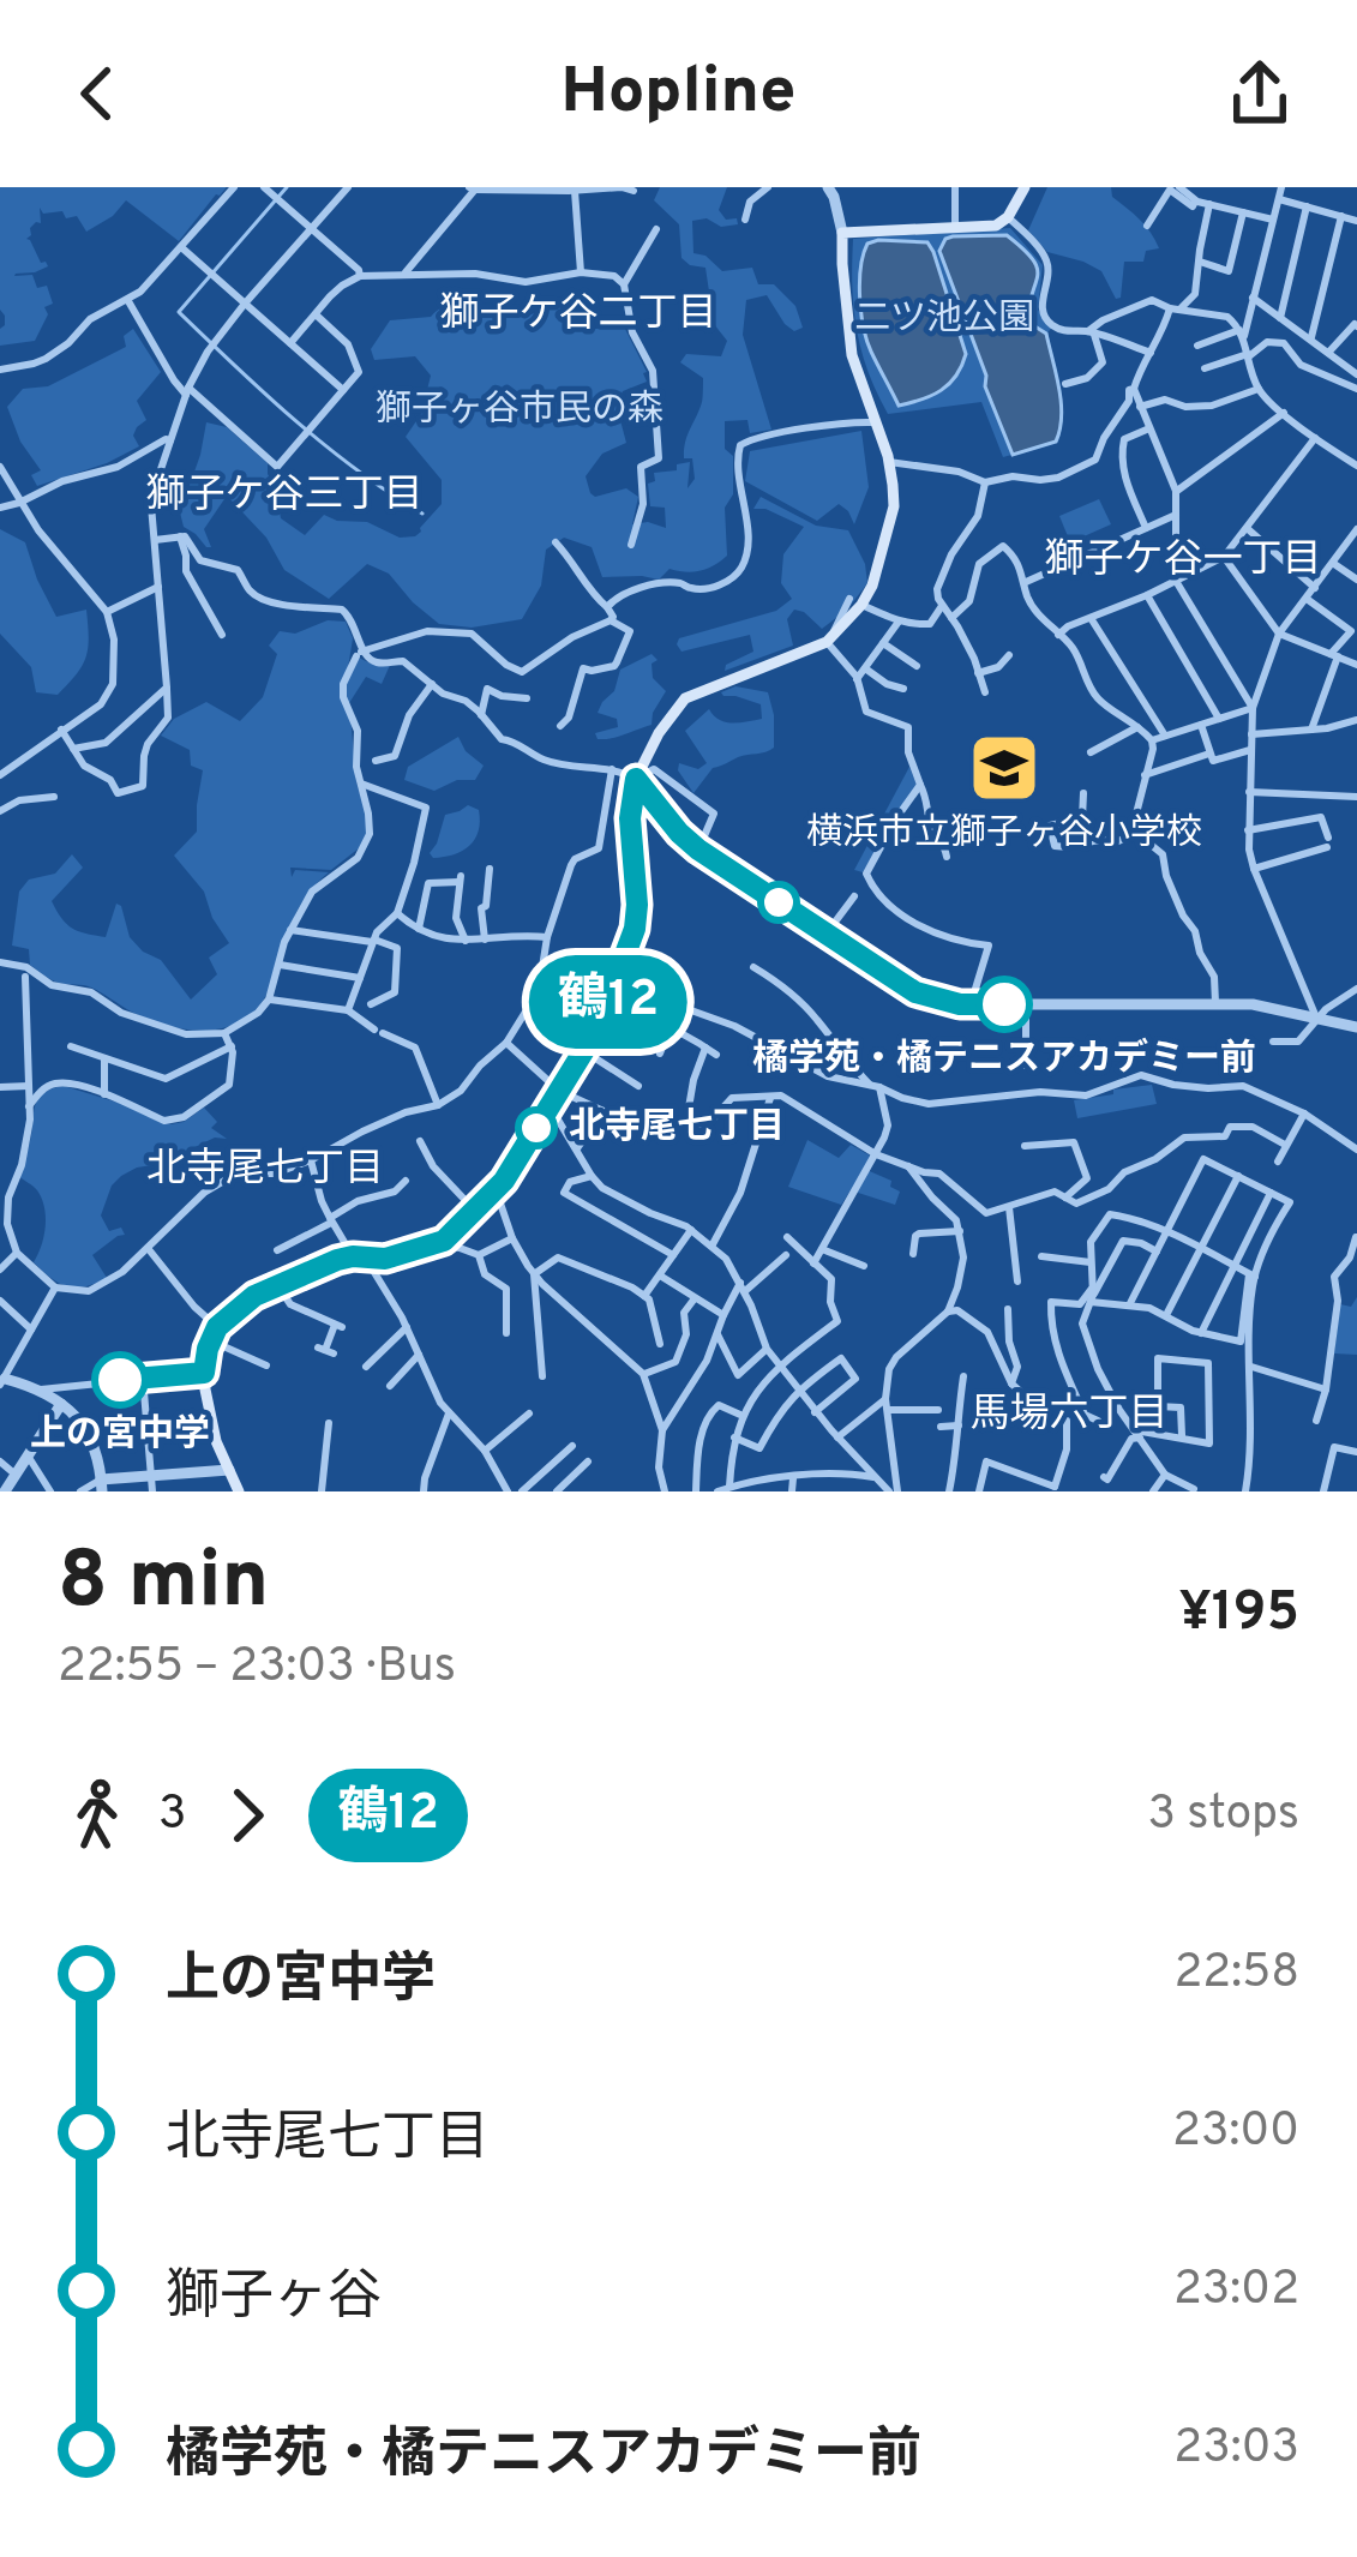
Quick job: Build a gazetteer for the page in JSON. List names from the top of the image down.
{
  "districts": [
    "獅子ケ谷二丁目",
    "獅子ケ谷三丁目",
    "獅子ケ谷一丁目",
    "北寺尾七丁目",
    "馬場六丁目"
  ],
  "parks": ["二ツ池公園", "獅子ヶ谷市民の森"],
  "places": {
    "school or university": ["横浜市立獅子ヶ谷小学校"],
    "other": ["橘学苑・橘テニスアカデミー前", "北寺尾七丁目", "上の宮中学"]
  },
  "lines": ["bus line 鶴12"],
  "page": {
    "header": "Hopline",
    "on_map": "鶴12",
    "heading": ["8 min", "22:55 – 23:03 · Bus", "¥195"],
    "legs": ["3", "鶴12", "3 stops"],
    "list": [
      {
        "name": "上の宮中学",
        "value": "22:58"
      },
      {
        "name": "北寺尾七丁目",
        "value": "23:00"
      },
      {
        "name": "獅子ヶ谷",
        "value": "23:02"
      },
      {
        "name": "橘学苑・橘テニスアカデミー前",
        "value": "23:03"
      }
    ]
  }
}
